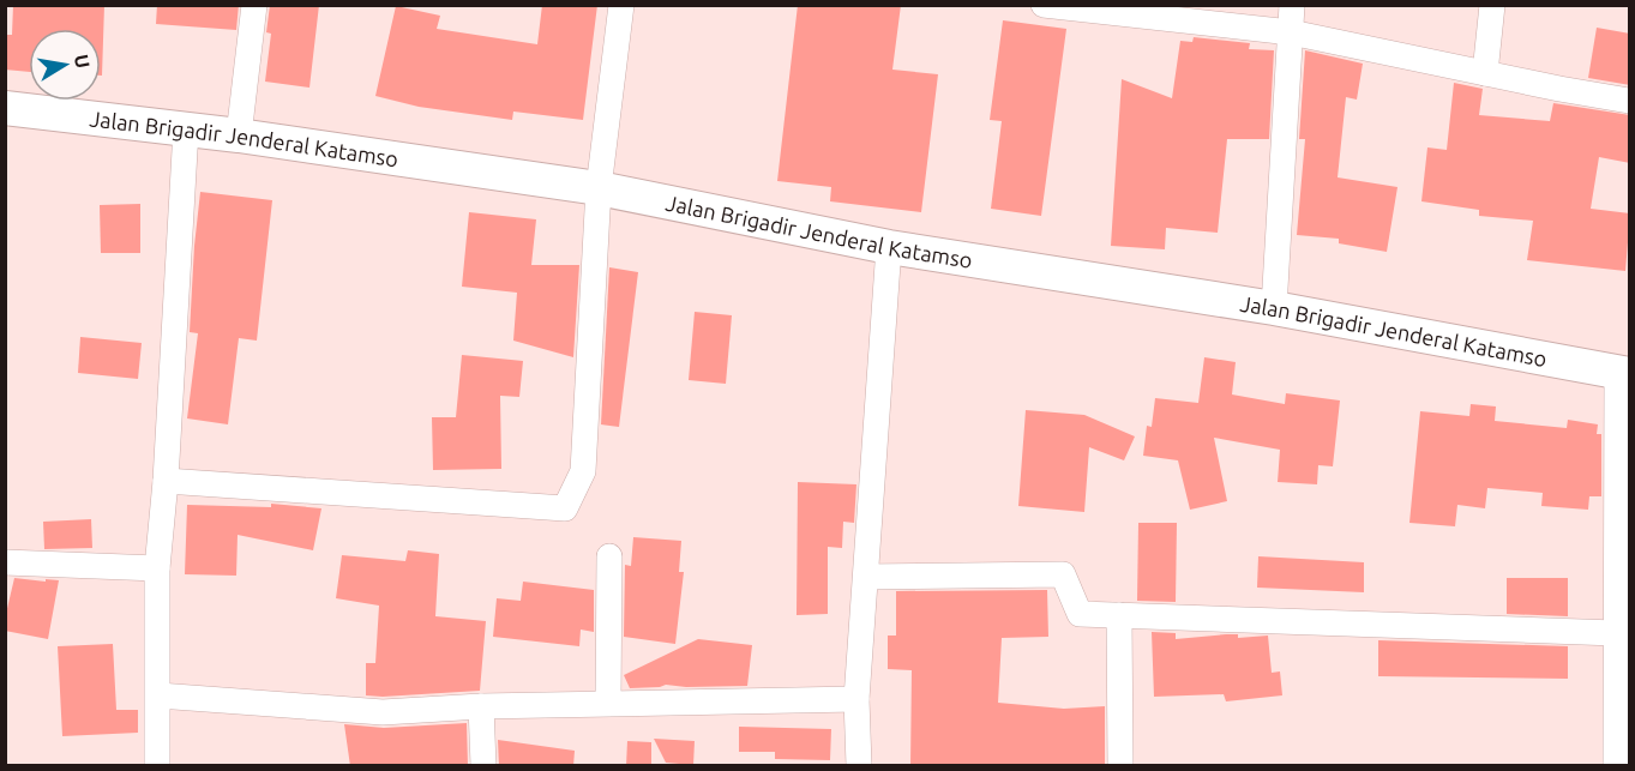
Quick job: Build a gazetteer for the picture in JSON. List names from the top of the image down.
{
  "streets": {
    "main road": ["Jalan Brigadir Jenderal Katamso"]
  },
  "north": "right"
}
